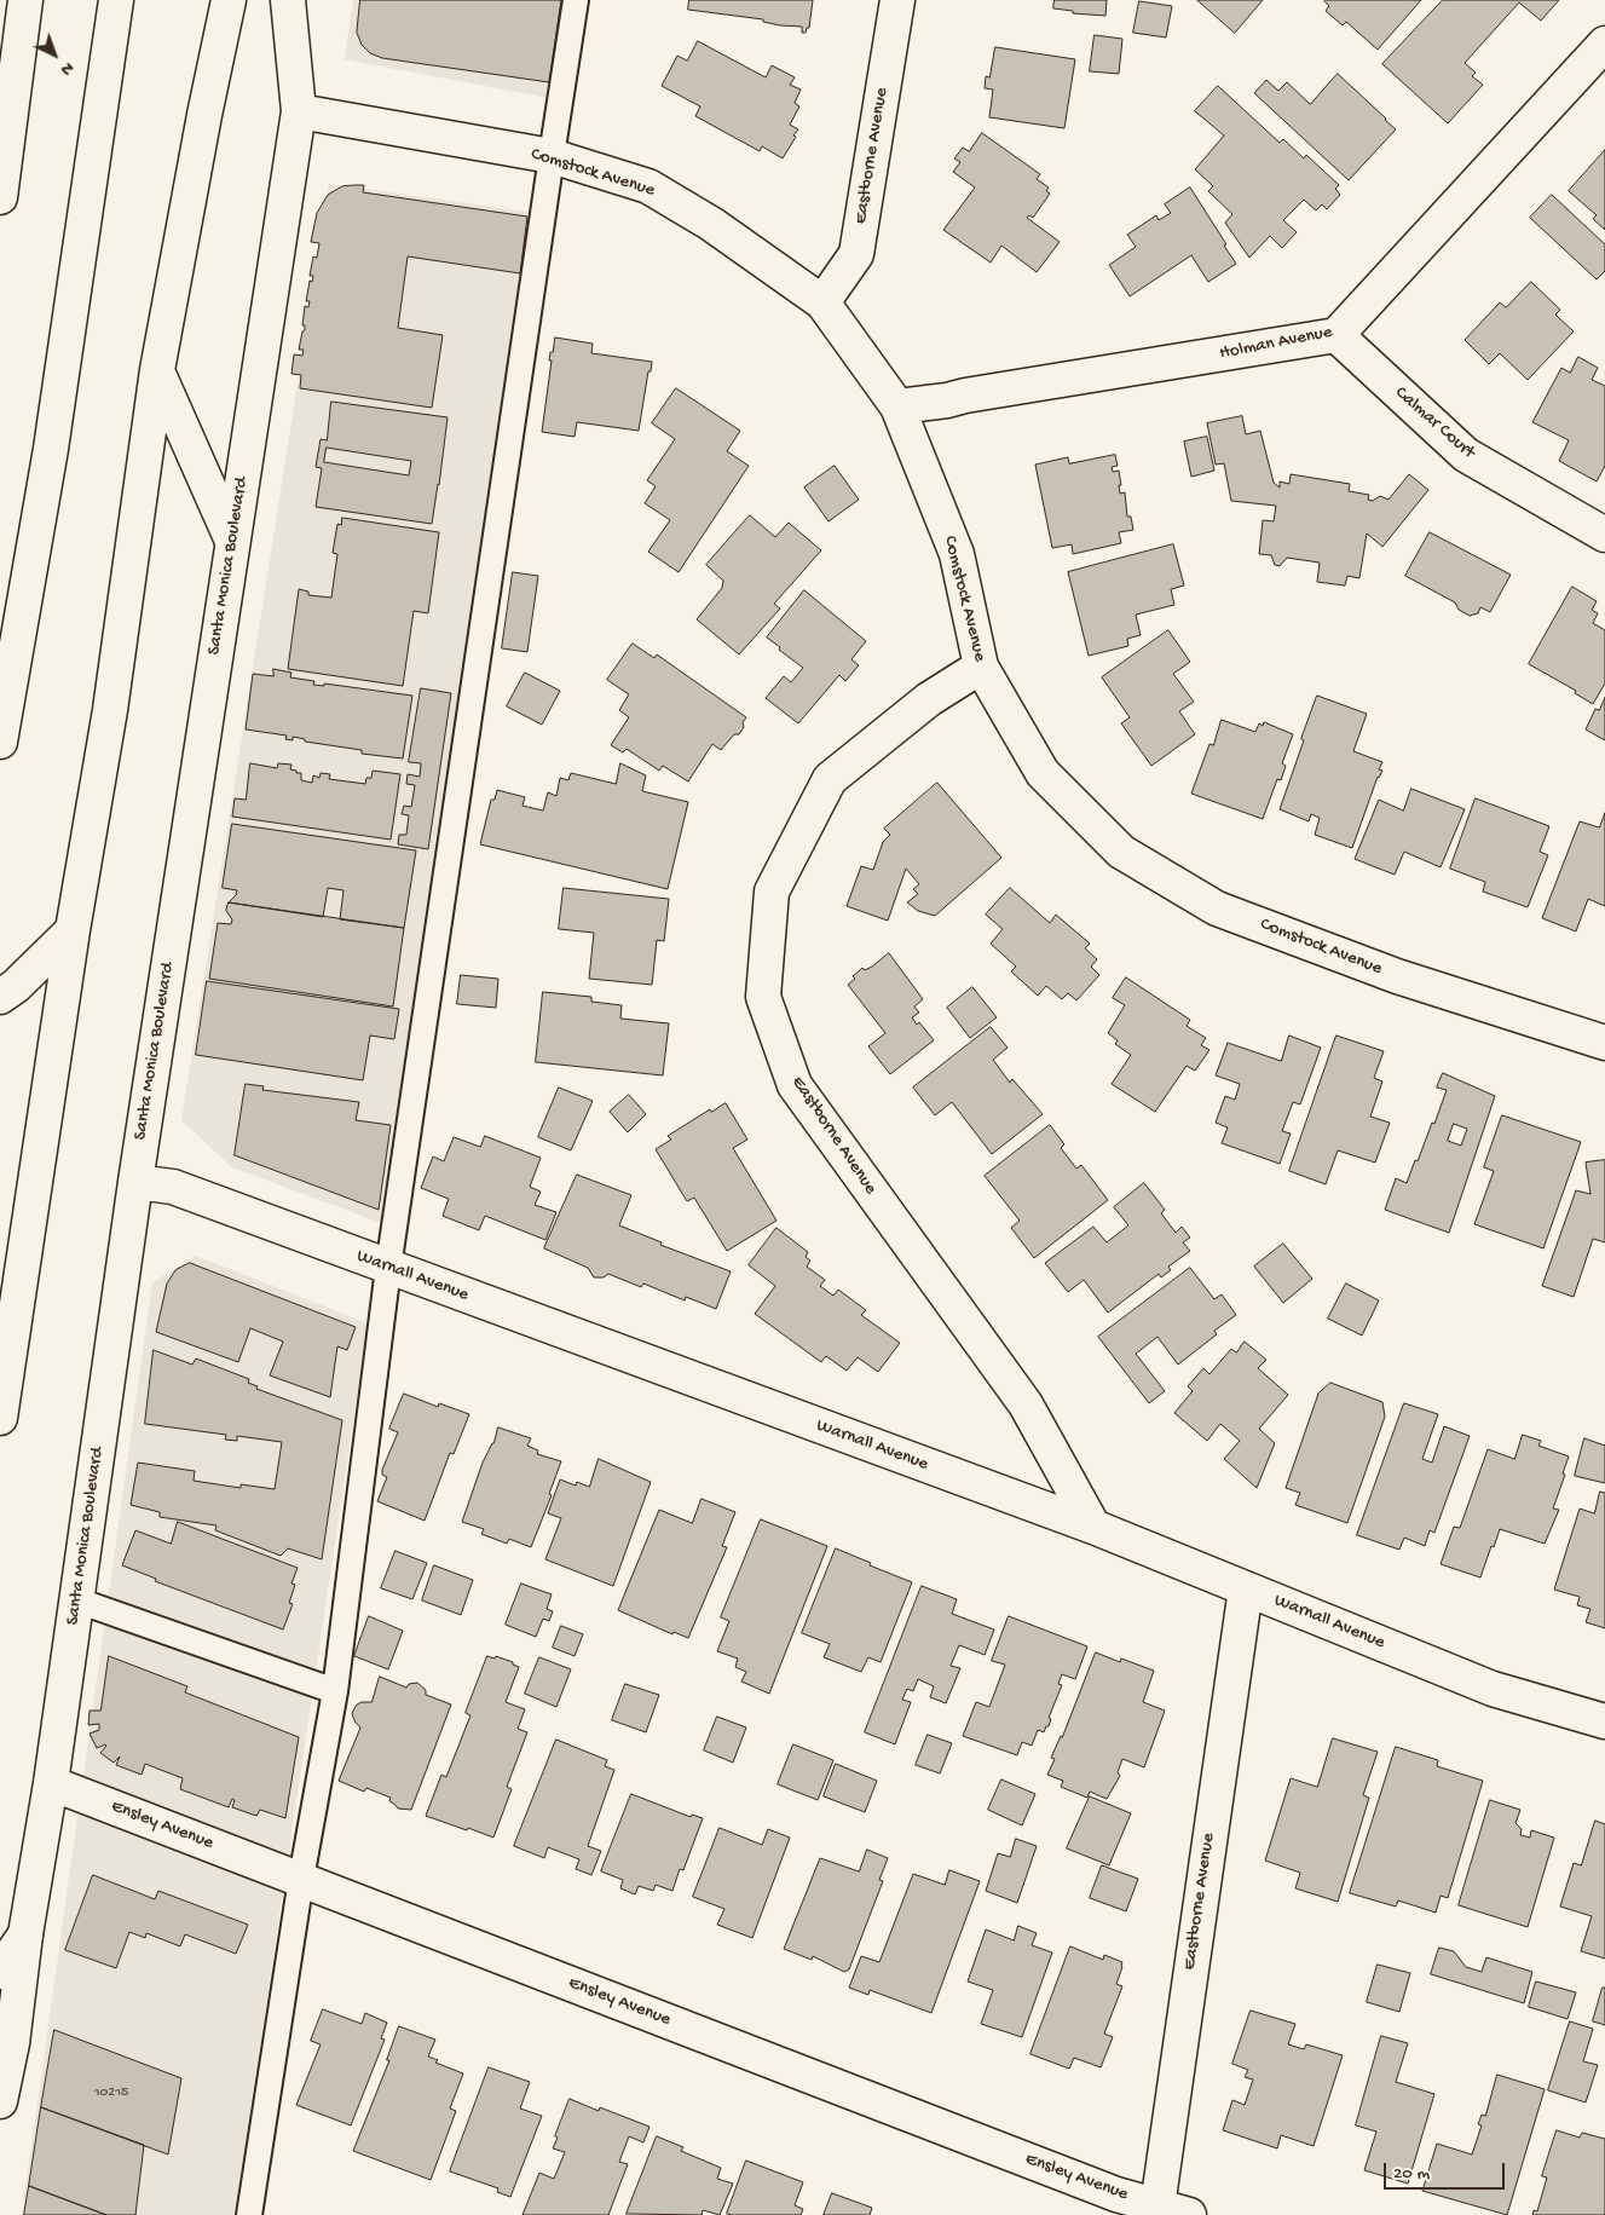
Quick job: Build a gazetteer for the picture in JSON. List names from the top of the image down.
{
  "streets": {
    "street": [
      "Eastborne Avenue",
      "Comstock Avenue",
      "Holman Avenue",
      "Calmar Court",
      "Santa Monica Boulevard",
      "Warnall Avenue",
      "Ensley Avenue"
    ]
  },
  "crossings": [
    ["Eastborne Avenue", "Comstock Avenue"],
    ["Eastborne Avenue", "Warnall Avenue"],
    ["Eastborne Avenue", "Ensley Avenue"],
    ["Comstock Avenue", "Holman Avenue"],
    ["Comstock Avenue", "Santa Monica Boulevard"],
    ["Holman Avenue", "Calmar Court"],
    ["Santa Monica Boulevard", "Warnall Avenue"],
    ["Santa Monica Boulevard", "Ensley Avenue"]
  ],
  "house_numbers": ["10215"],
  "scale_bar": "20 m",
  "north": "bottom right"
}
